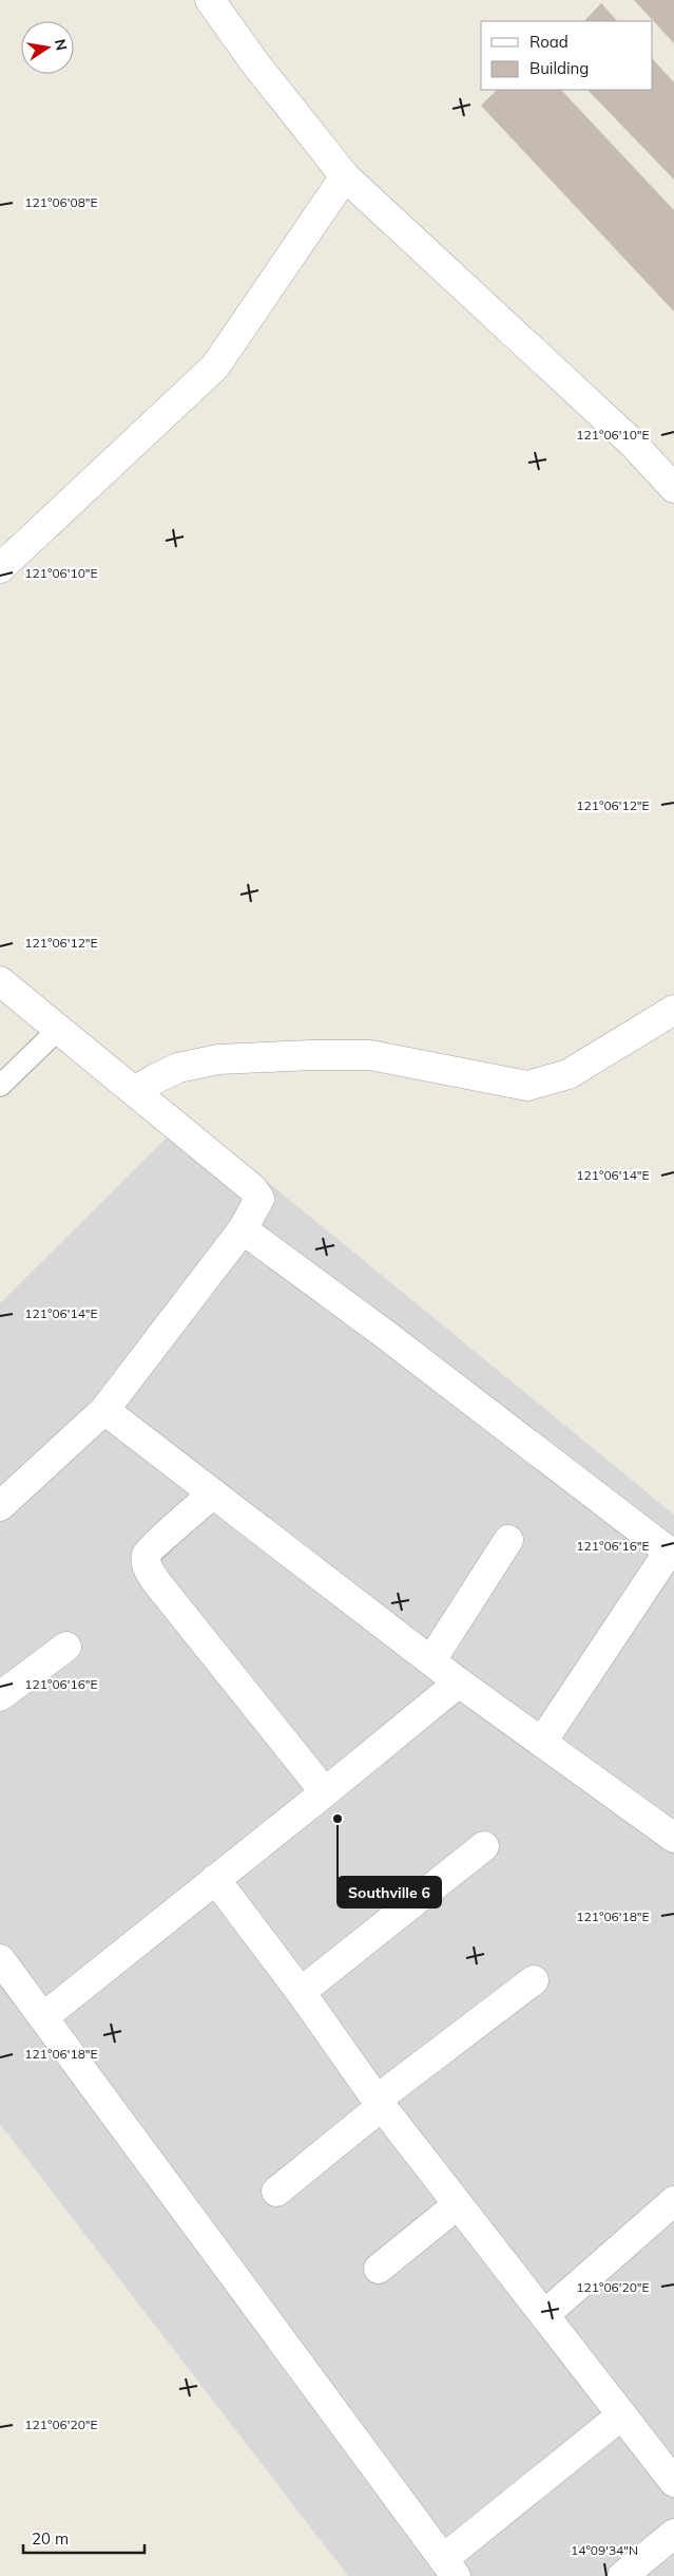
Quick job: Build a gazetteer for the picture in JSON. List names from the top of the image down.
{
  "places": ["Southville 6"],
  "legend": ["Road", "Building"],
  "scale_bar": "20 m",
  "north": "right",
  "coordinates": [
    "121°06'08\"E",
    "121°06'10\"E",
    "121°06'12\"E",
    "121°06'14\"E",
    "121°06'16\"E",
    "121°06'18\"E",
    "121°06'20\"E",
    "14°09'34\"N"
  ]
}
